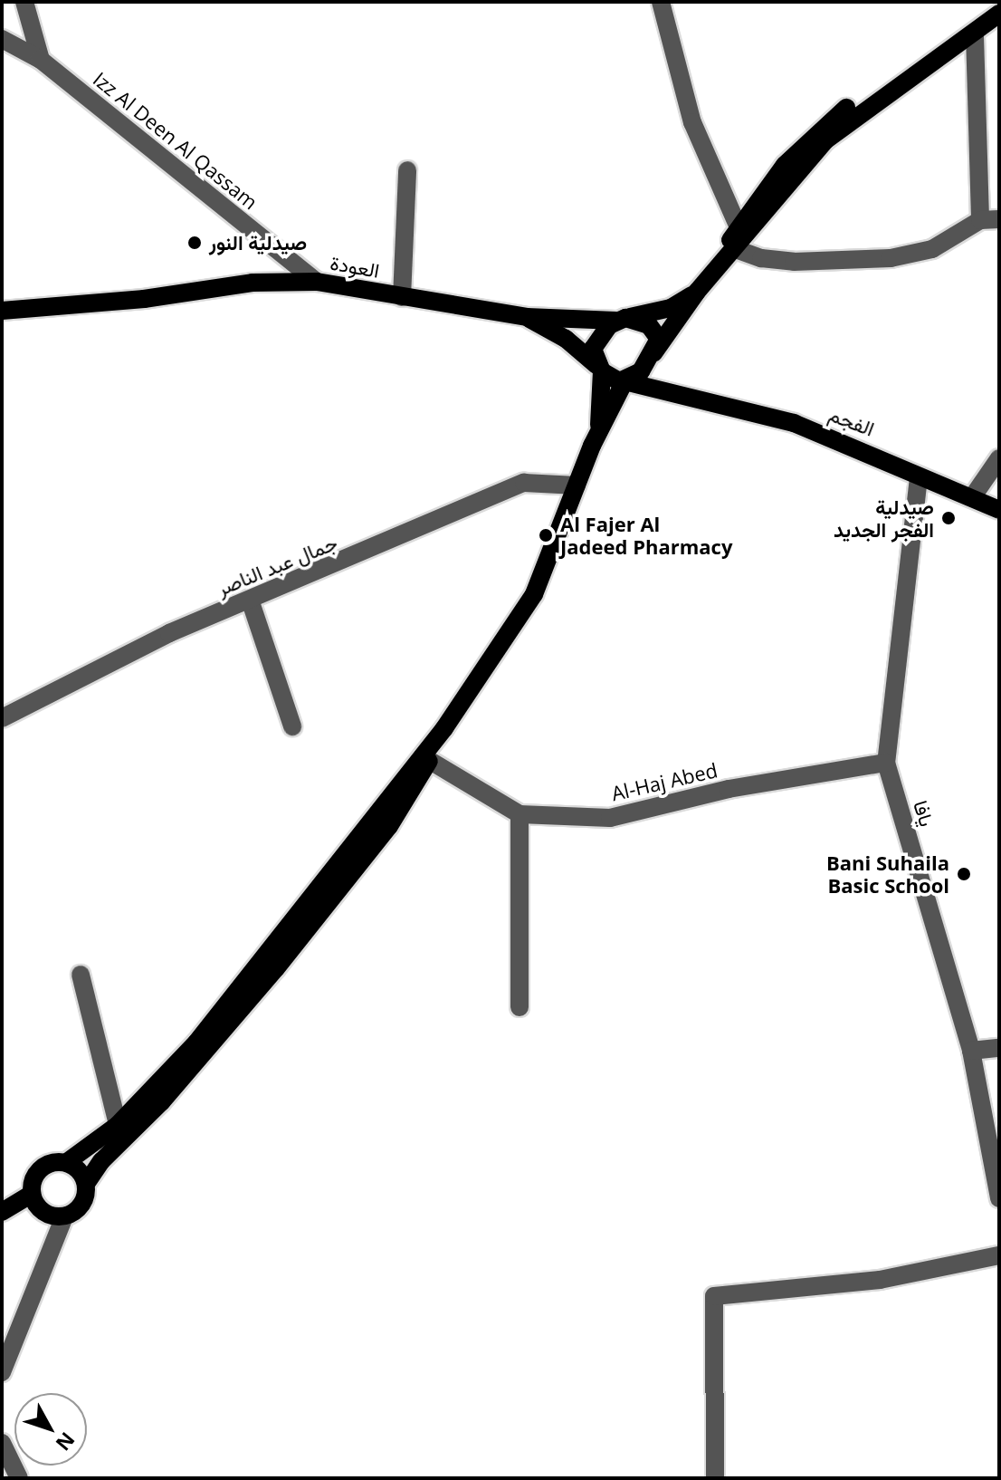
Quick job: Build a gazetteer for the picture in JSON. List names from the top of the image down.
{
  "streets": {
    "main road": ["العودة", "الفجم"],
    "street": [
      "Izz Al Deen Al Qassam",
      "جمال عبد الناصر",
      "Al-Haj Abed",
      "يافا"
    ]
  },
  "crossings": [
    ["Izz Al Deen Al Qassam", "العودة"],
    ["العودة", "الفجم"],
    ["الفجم", "يافا"],
    ["Al-Haj Abed", "يافا"]
  ],
  "places": [
    "صيدلية النور",
    "صيدلية الفجر الجديد",
    "Al Fajer Al Jadeed Pharmacy",
    "Bani Suhaila Basic School"
  ],
  "north": "bottom right"
}
